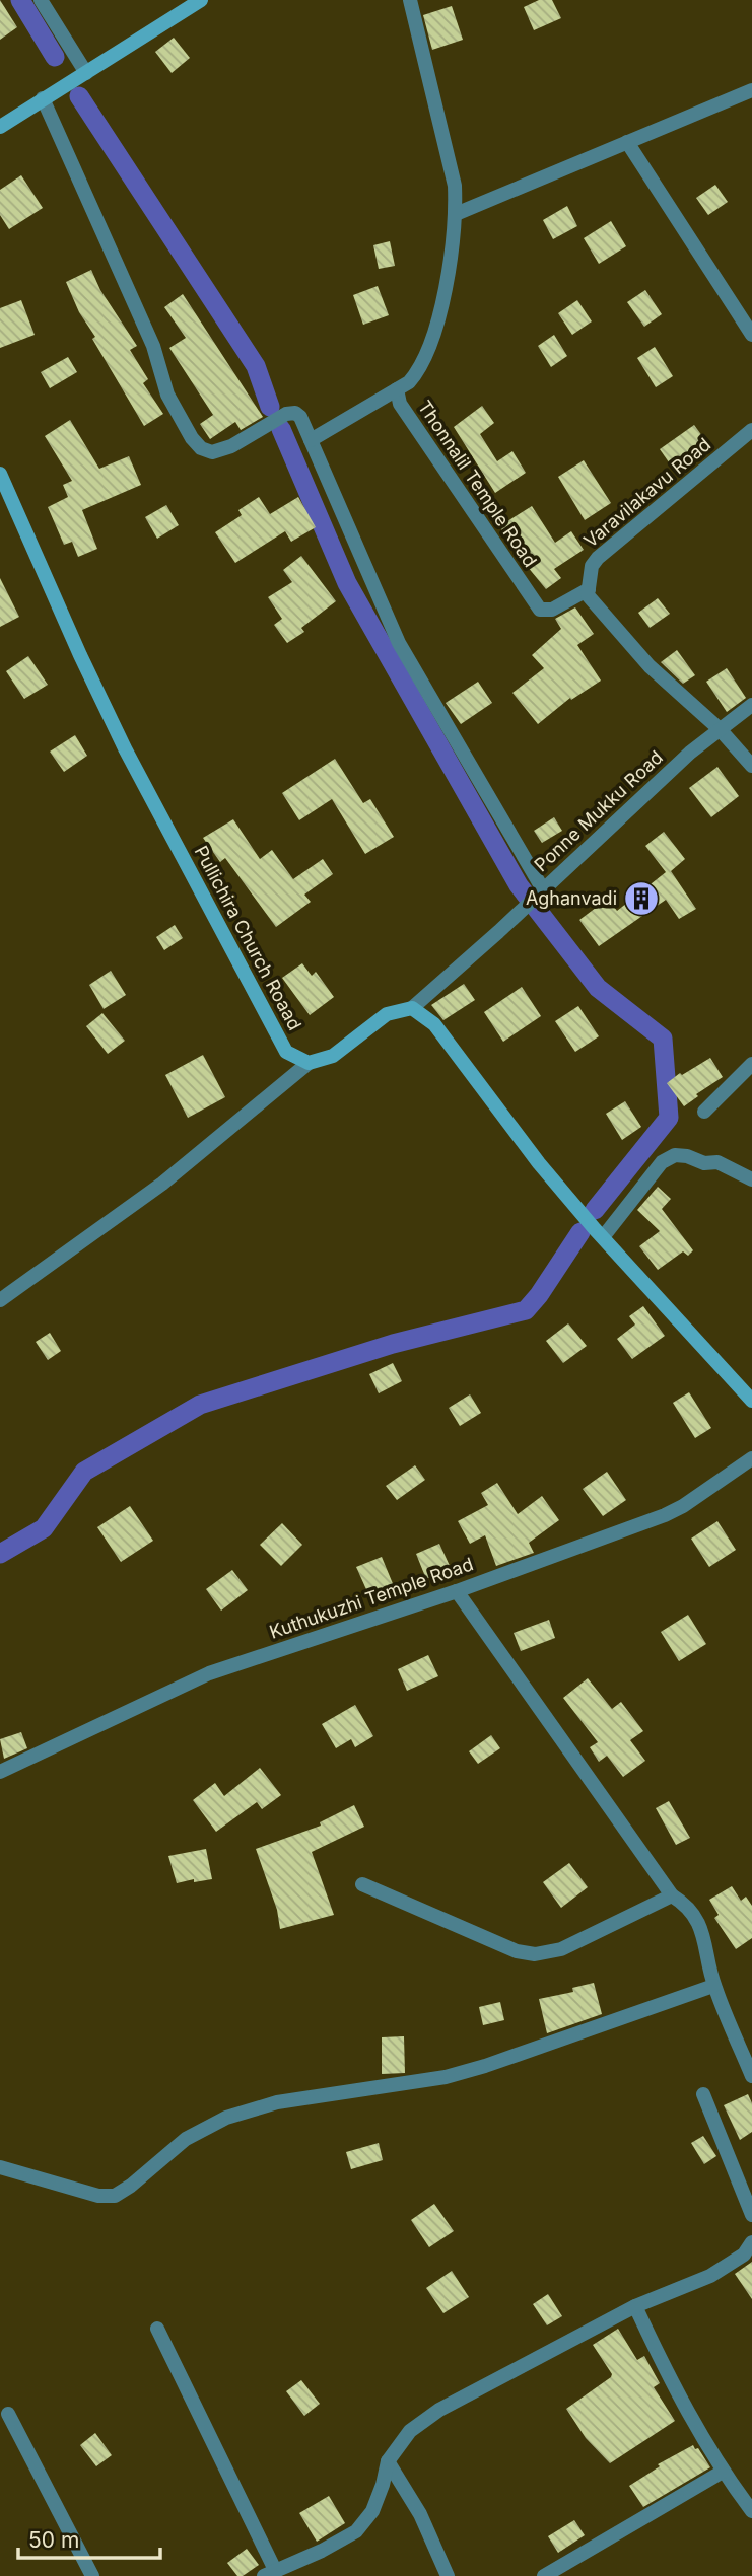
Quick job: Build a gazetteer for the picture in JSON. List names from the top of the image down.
{
  "streets": {
    "main road": ["Pullichira Church Roaad"],
    "street": [
      "Thonnalil Temple Road",
      "Varavilakavu Road",
      "Ponne Mukku Road",
      "Kuthukuzhi Temple Road"
    ]
  },
  "crossings": [
    ["Thonnalil Temple Road", "Varavilakavu Road"]
  ],
  "places": {
    "building": ["Aghanvadi"]
  },
  "scale_bar": "50 m"
}
